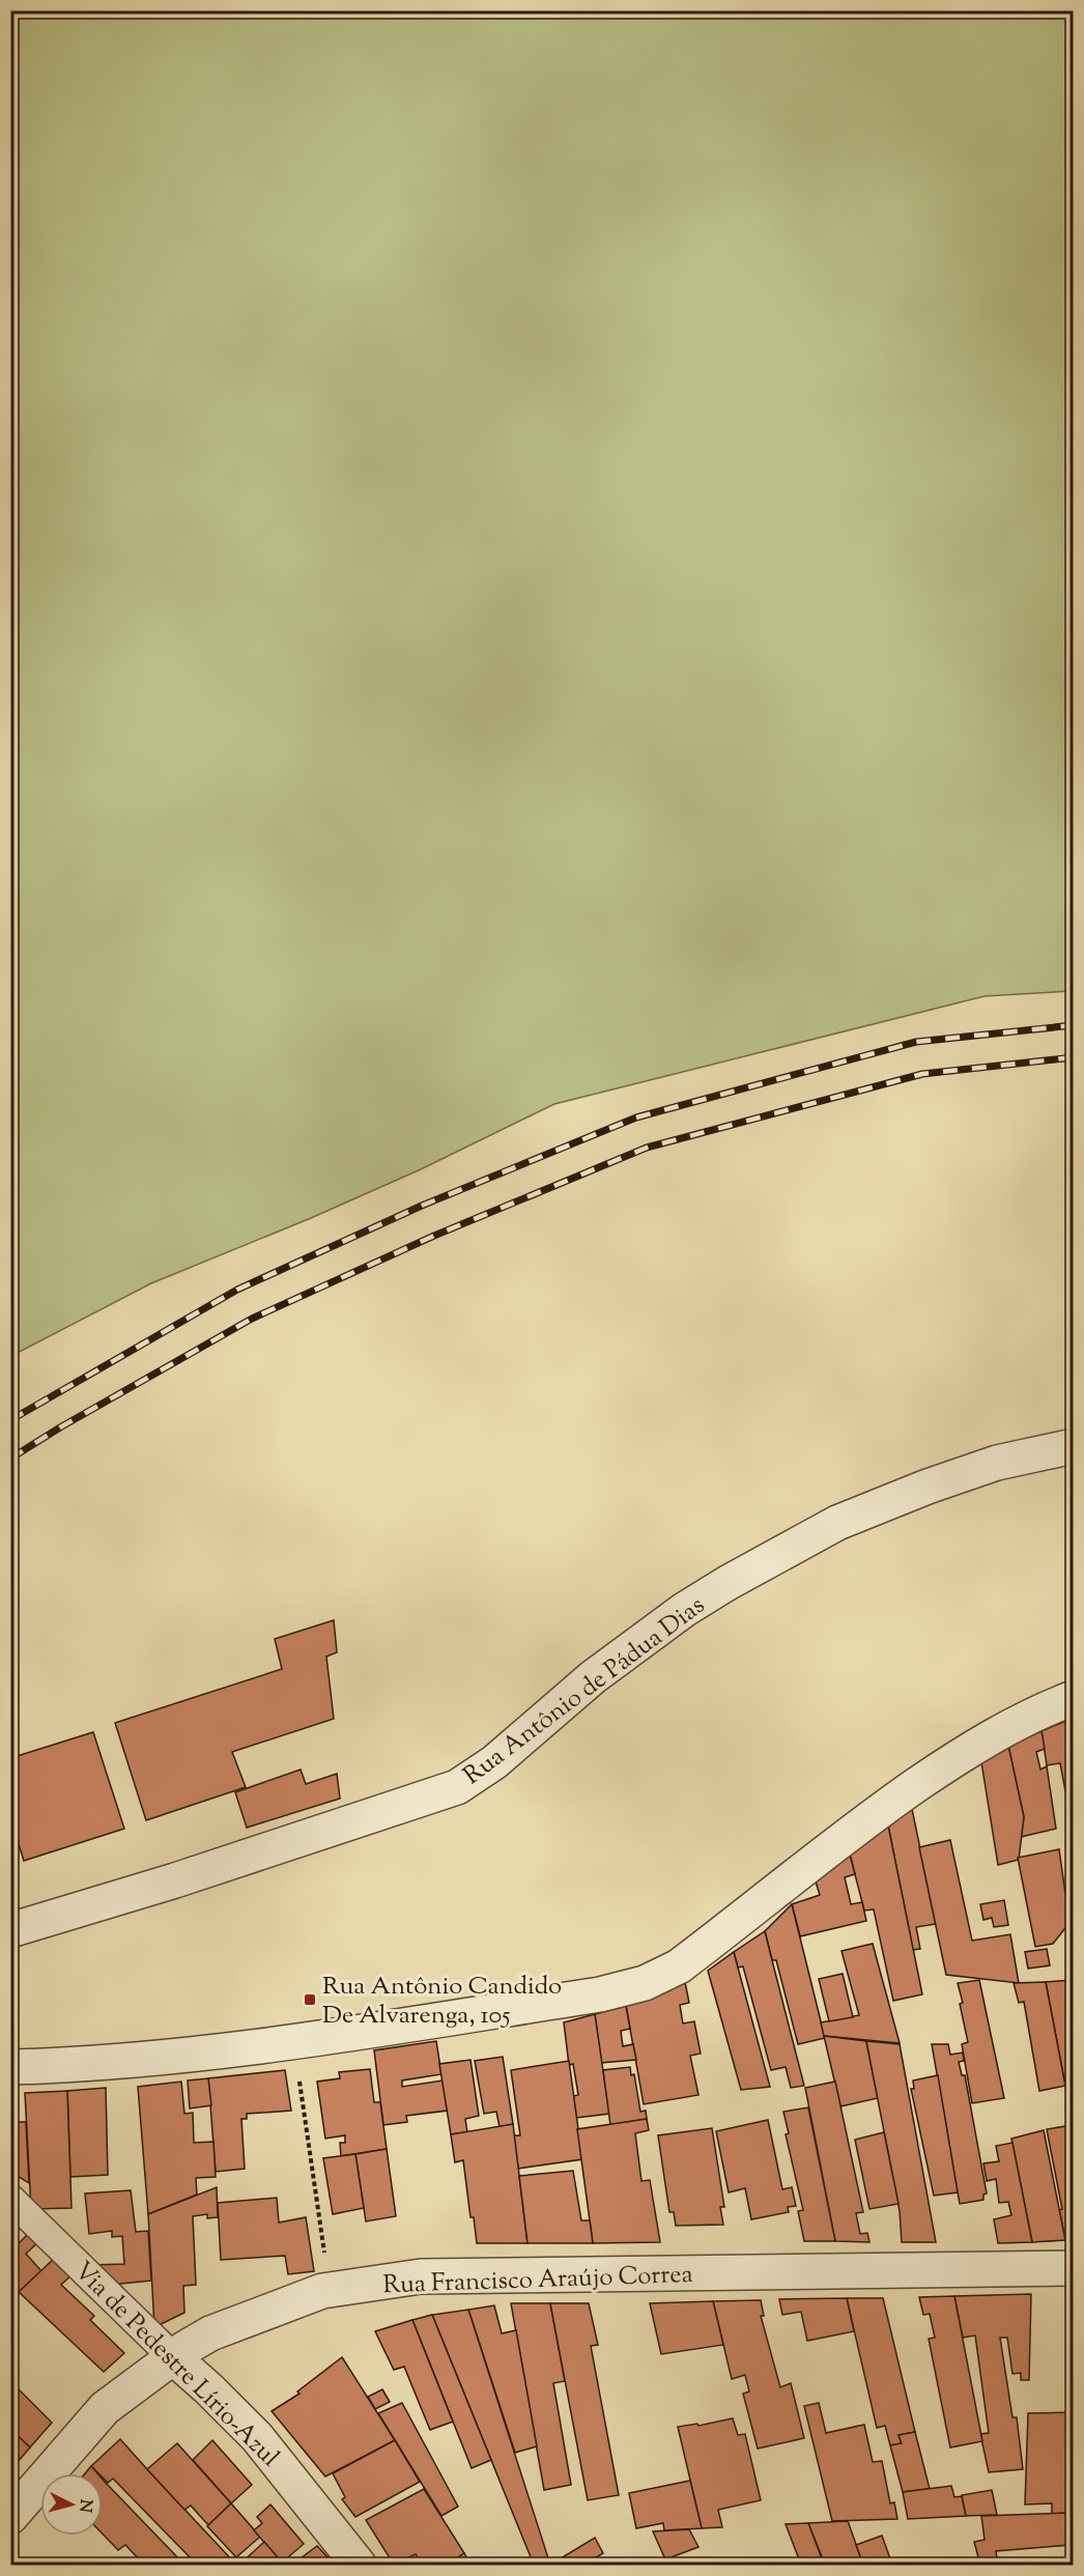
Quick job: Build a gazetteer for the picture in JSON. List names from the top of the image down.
{
  "streets": {
    "street": ["Rua Antônio de Pádua Dias", "Rua Francisco Araújo Correa", "Via de Pedestre Lírio-Azul"]
  },
  "crossings": [
    ["Rua Francisco Araújo Correa", "Via de Pedestre Lírio-Azul"]
  ],
  "places": {
    "transit": ["Rua Antônio Candido De Alvarenga, 105"]
  },
  "north": "right"
}
